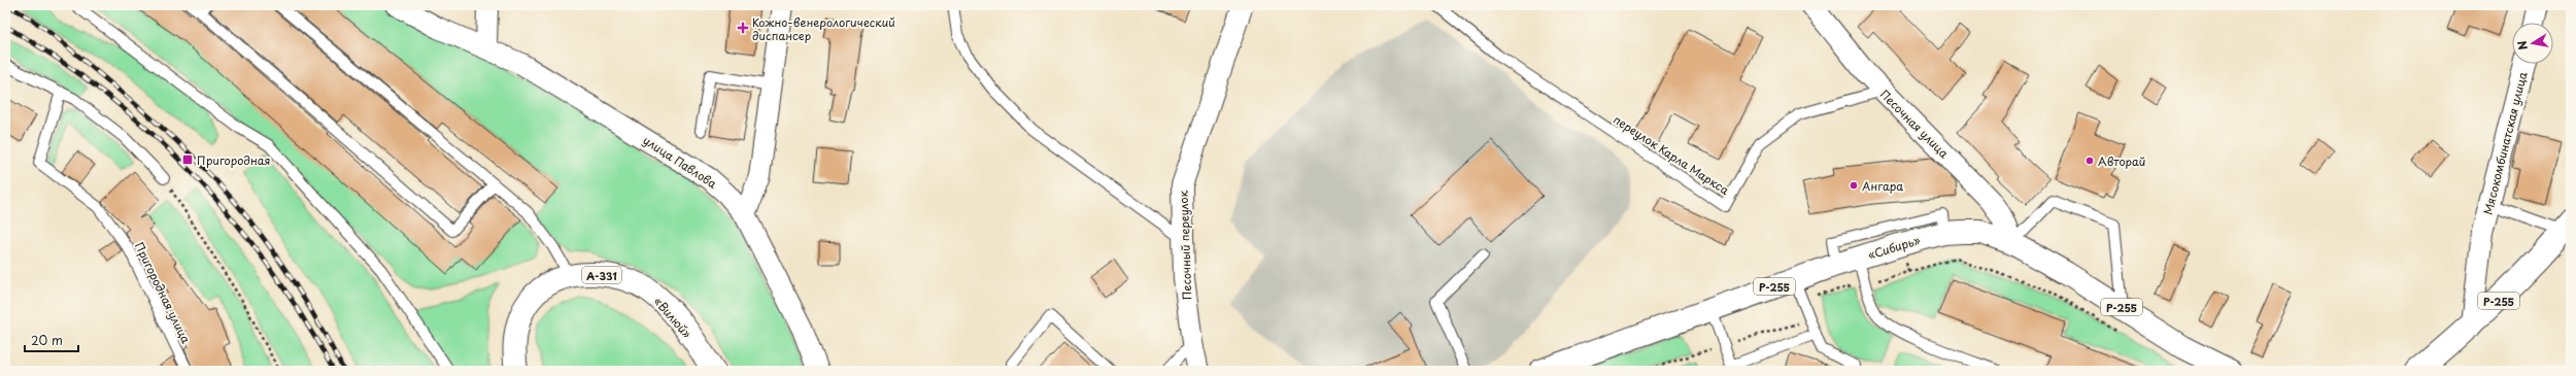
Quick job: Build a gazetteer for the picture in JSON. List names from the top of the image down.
{
  "streets": {
    "highway": [
      "«Сибирь»",
      "А-331",
      "Р-255",
      "«Вилюй»"
    ],
    "street": [
      "Песочная улица",
      "Мясокомбинатская улица",
      "улица Павлова",
      "Песочный переулок"
    ],
    "lane": ["переулок Карла Маркса", "Пригородная улица"]
  },
  "crossings": [
    ["Песочная улица", "переулок Карла Маркса"],
    ["Песочная улица", "«Сибирь»"],
    ["Мясокомбинатская улица", "Р-255"]
  ],
  "places": {
    "health": ["Кожно-венерологический диспансер"],
    "transit": ["Пригородная"],
    "other": ["Авторай", "Ангара"]
  },
  "scale_bar": "20 m",
  "north": "left"
}
